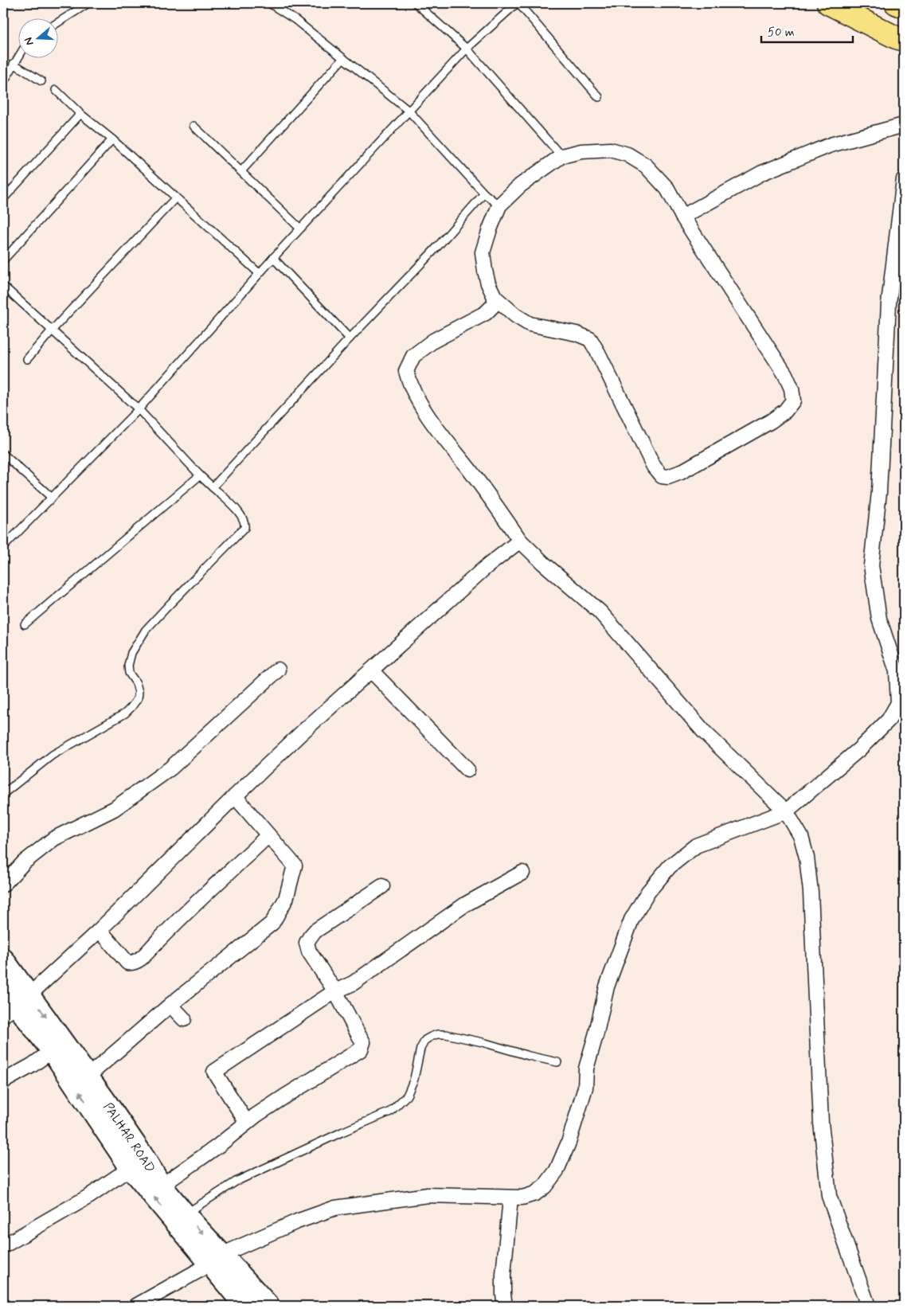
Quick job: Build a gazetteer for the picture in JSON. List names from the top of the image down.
{
  "streets": {
    "main road": ["PALHAR ROAD"]
  },
  "scale_bar": "50 m",
  "north": "left"
}
